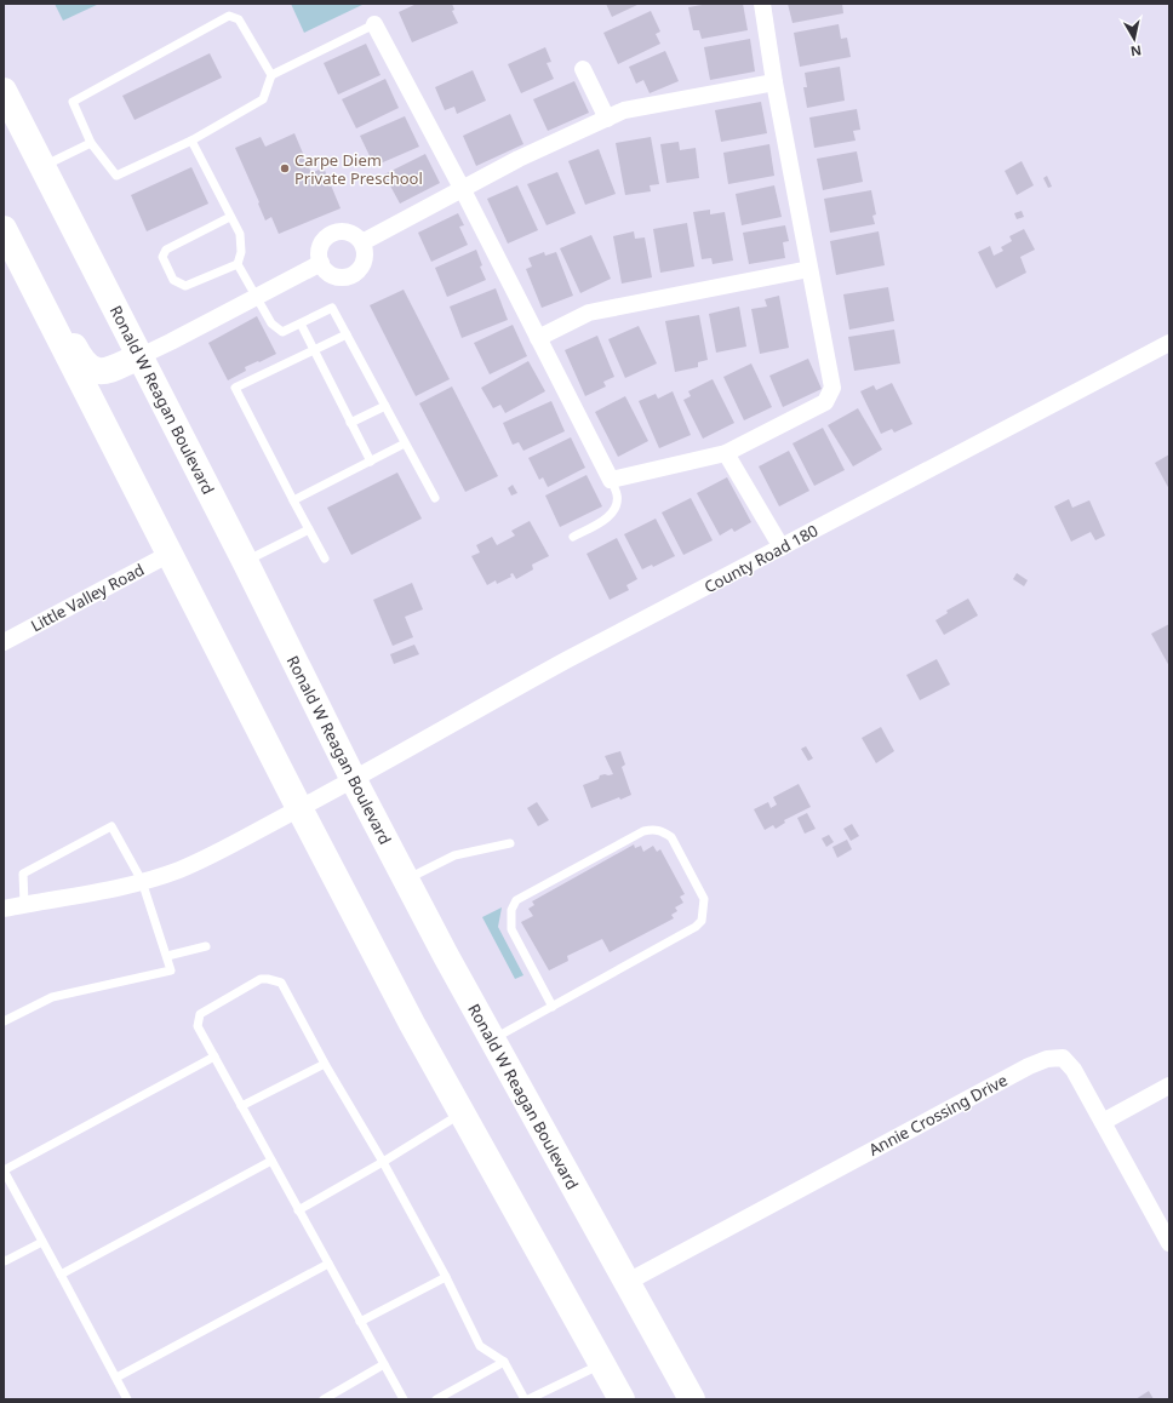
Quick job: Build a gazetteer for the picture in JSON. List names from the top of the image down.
{
  "streets": {
    "main road": ["Ronald W Reagan Boulevard"],
    "street": ["County Road 180", "Little Valley Road", "Annie Crossing Drive"]
  },
  "crossings": [
    ["Ronald W Reagan Boulevard", "County Road 180"],
    ["Ronald W Reagan Boulevard", "Annie Crossing Drive"]
  ],
  "places": ["Carpe Diem Private Preschool"],
  "north": "bottom"
}
